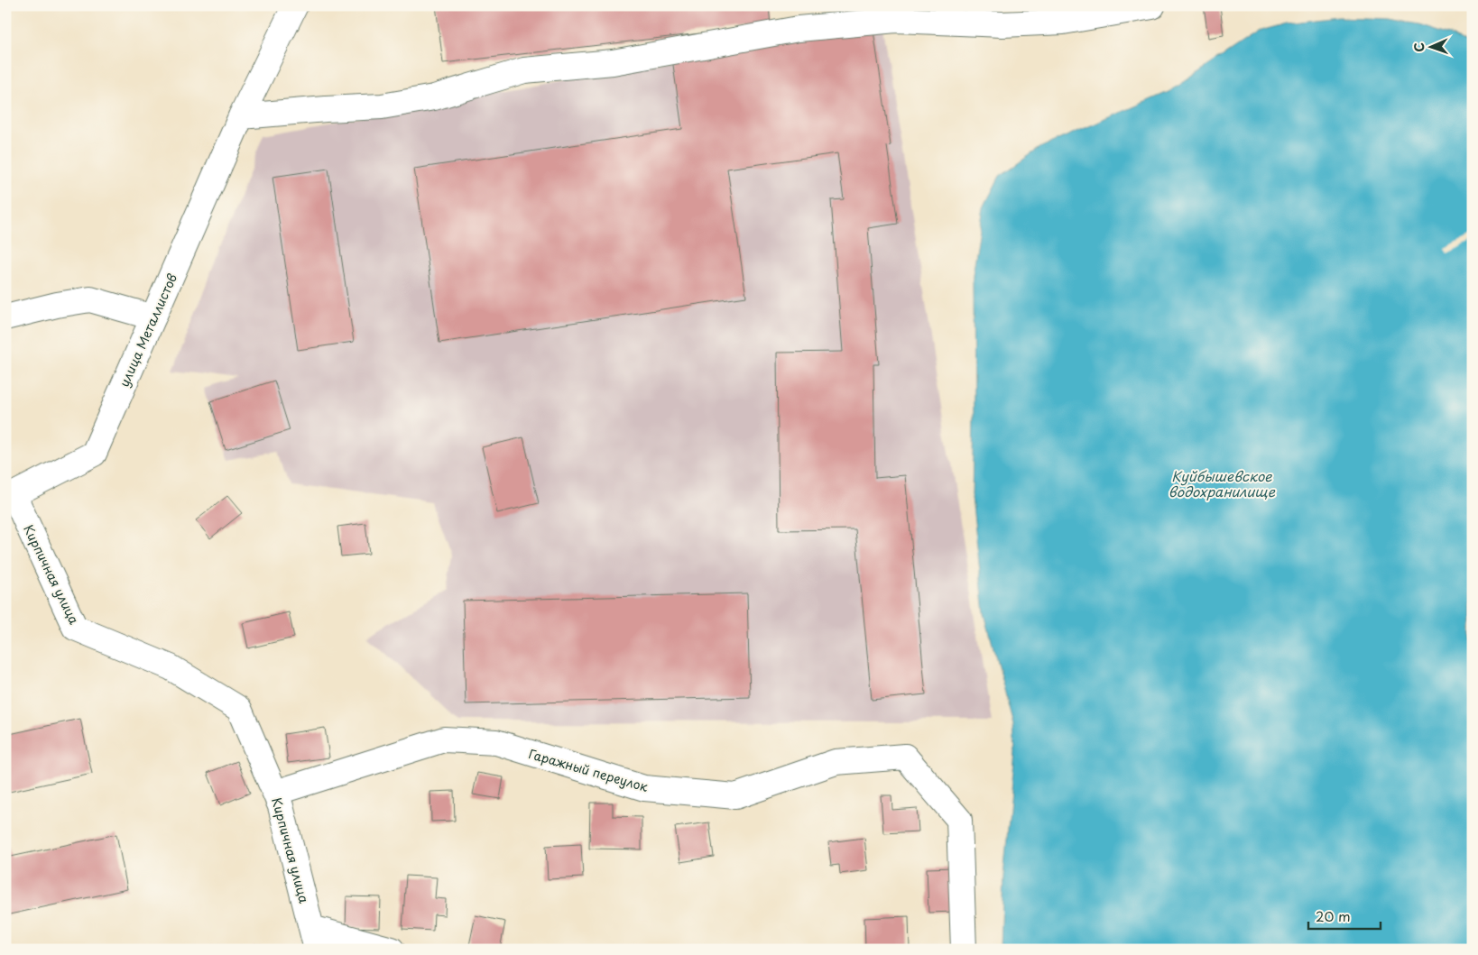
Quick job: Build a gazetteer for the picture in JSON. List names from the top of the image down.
{
  "streets": {
    "street": ["улица Металлистов", "Кирпичная улица", "Гаражный переулок"]
  },
  "crossings": [
    ["улица Металлистов", "Кирпичная улица"],
    ["Кирпичная улица", "Гаражный переулок"]
  ],
  "water": ["Куйбышевское водохранилище"],
  "scale_bar": "20 m",
  "north": "left"
}
